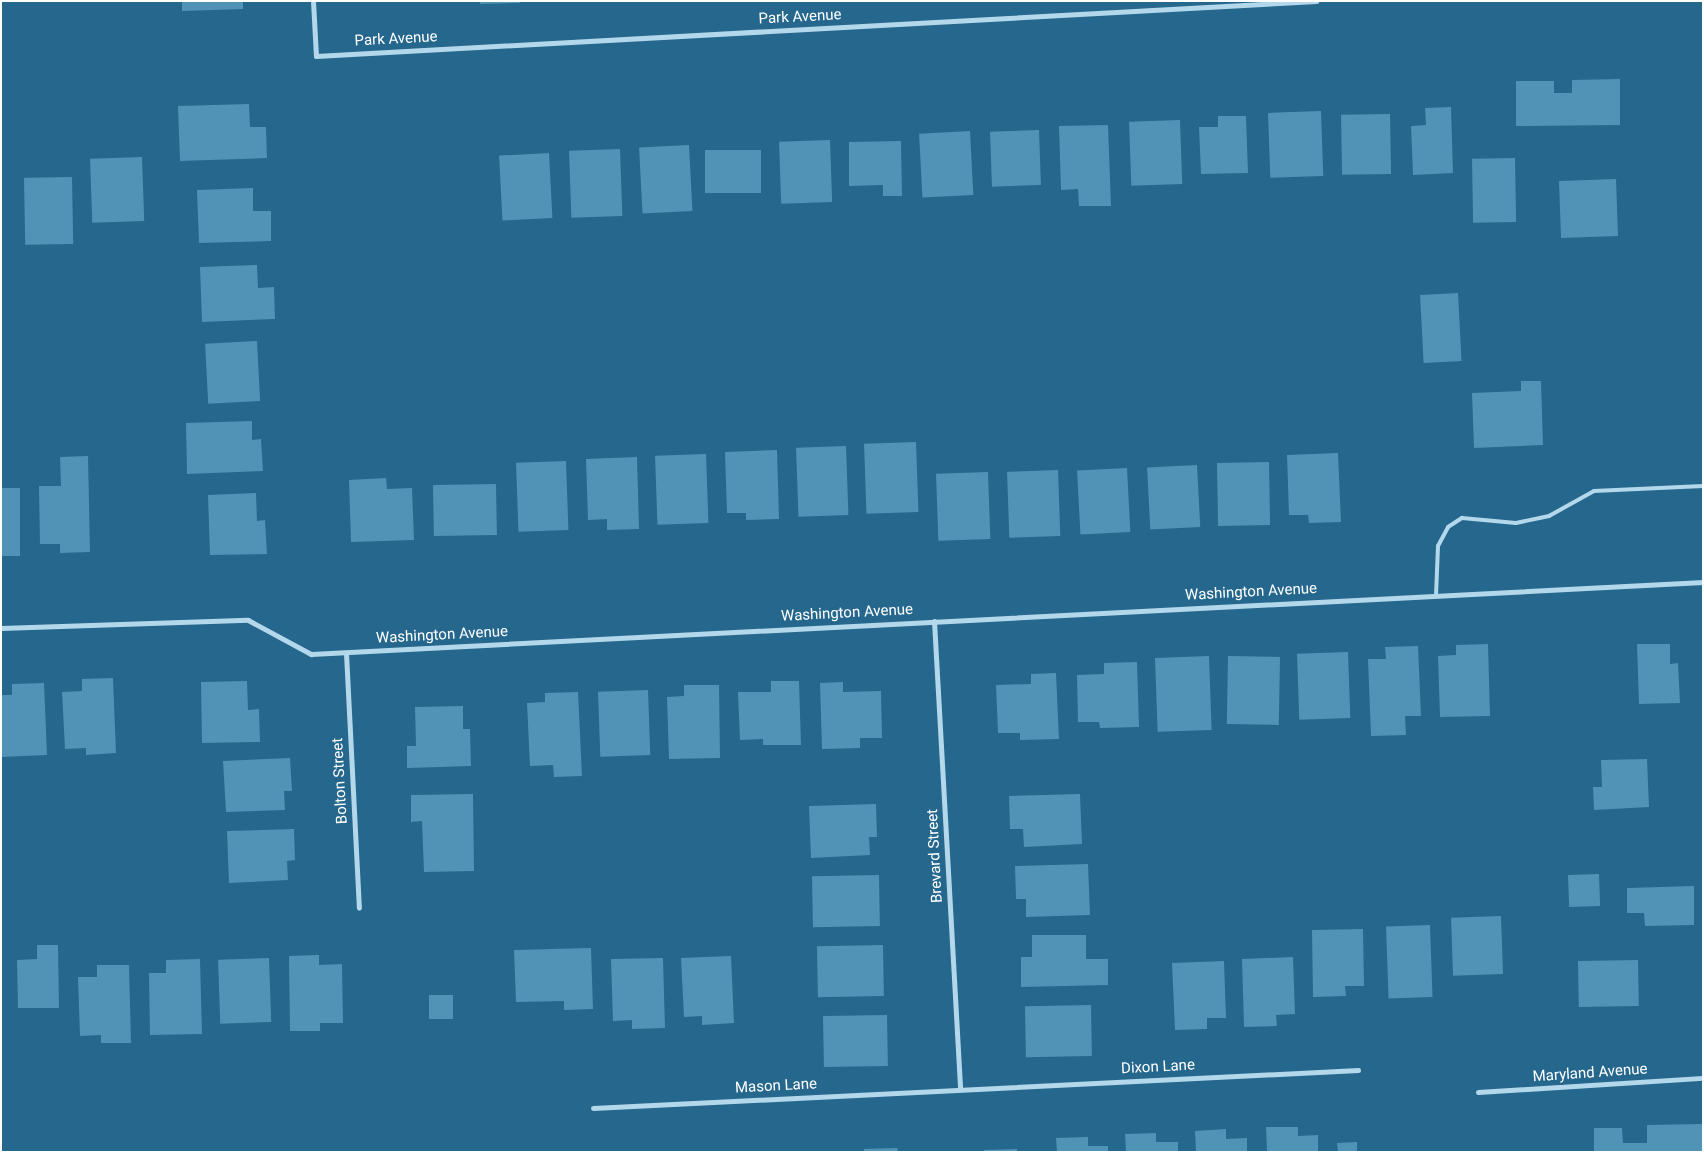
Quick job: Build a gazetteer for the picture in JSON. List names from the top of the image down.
{
  "streets": {
    "street": [
      "Park Avenue",
      "Washington Avenue",
      "Bolton Street",
      "Brevard Street",
      "Dixon Lane",
      "Maryland Avenue",
      "Mason Lane"
    ]
  },
  "crossings": [
    ["Washington Avenue", "Bolton Street"],
    ["Washington Avenue", "Brevard Street"],
    ["Brevard Street", "Dixon Lane"],
    ["Brevard Street", "Mason Lane"],
    ["Dixon Lane", "Mason Lane"]
  ]
}
